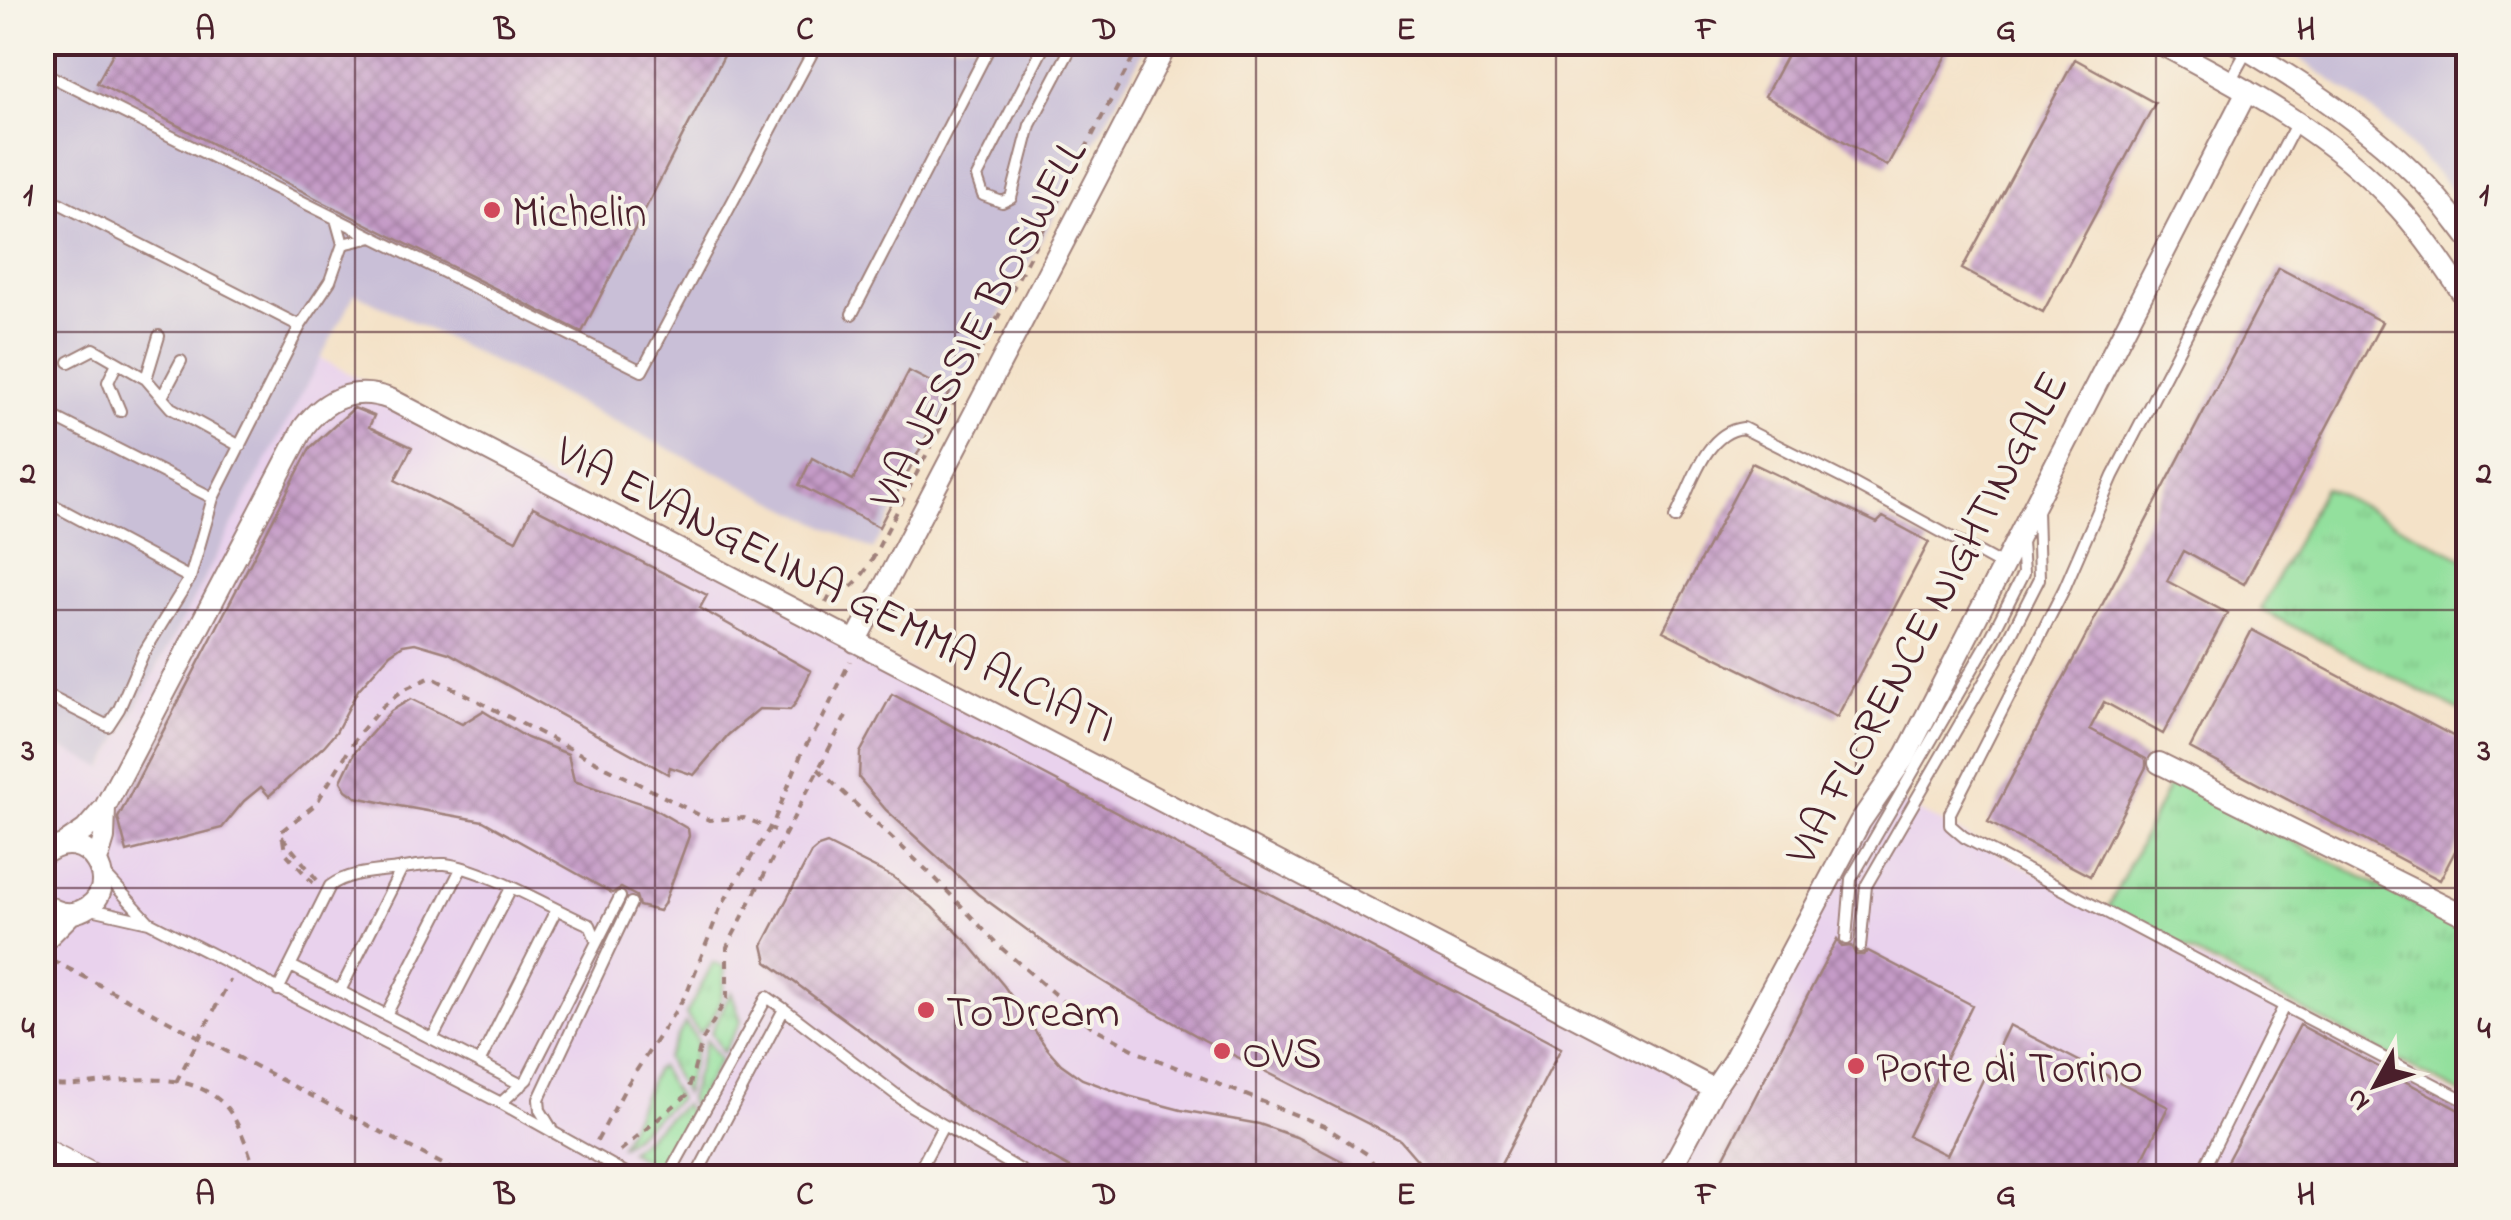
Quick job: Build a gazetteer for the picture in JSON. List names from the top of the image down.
{
  "streets": {
    "street": ["VIA JESSIE BOSWELL", "VIA EVANGELINA GEMMA ALCIATI", "VIA FLORENCE NIGHTINGALE"]
  },
  "crossings": [
    ["VIA JESSIE BOSWELL", "VIA EVANGELINA GEMMA ALCIATI"],
    ["VIA EVANGELINA GEMMA ALCIATI", "VIA FLORENCE NIGHTINGALE"]
  ],
  "places": [
    "Michelin",
    "ToDream",
    "OVS",
    "Porte di Torino"
  ],
  "north": "bottom left",
  "grid": {
    "columns": [
      "A",
      "B",
      "C",
      "D",
      "E",
      "F",
      "G",
      "H"
    ],
    "rows": [
      "1",
      "2",
      "3",
      "4"
    ]
  }
}
